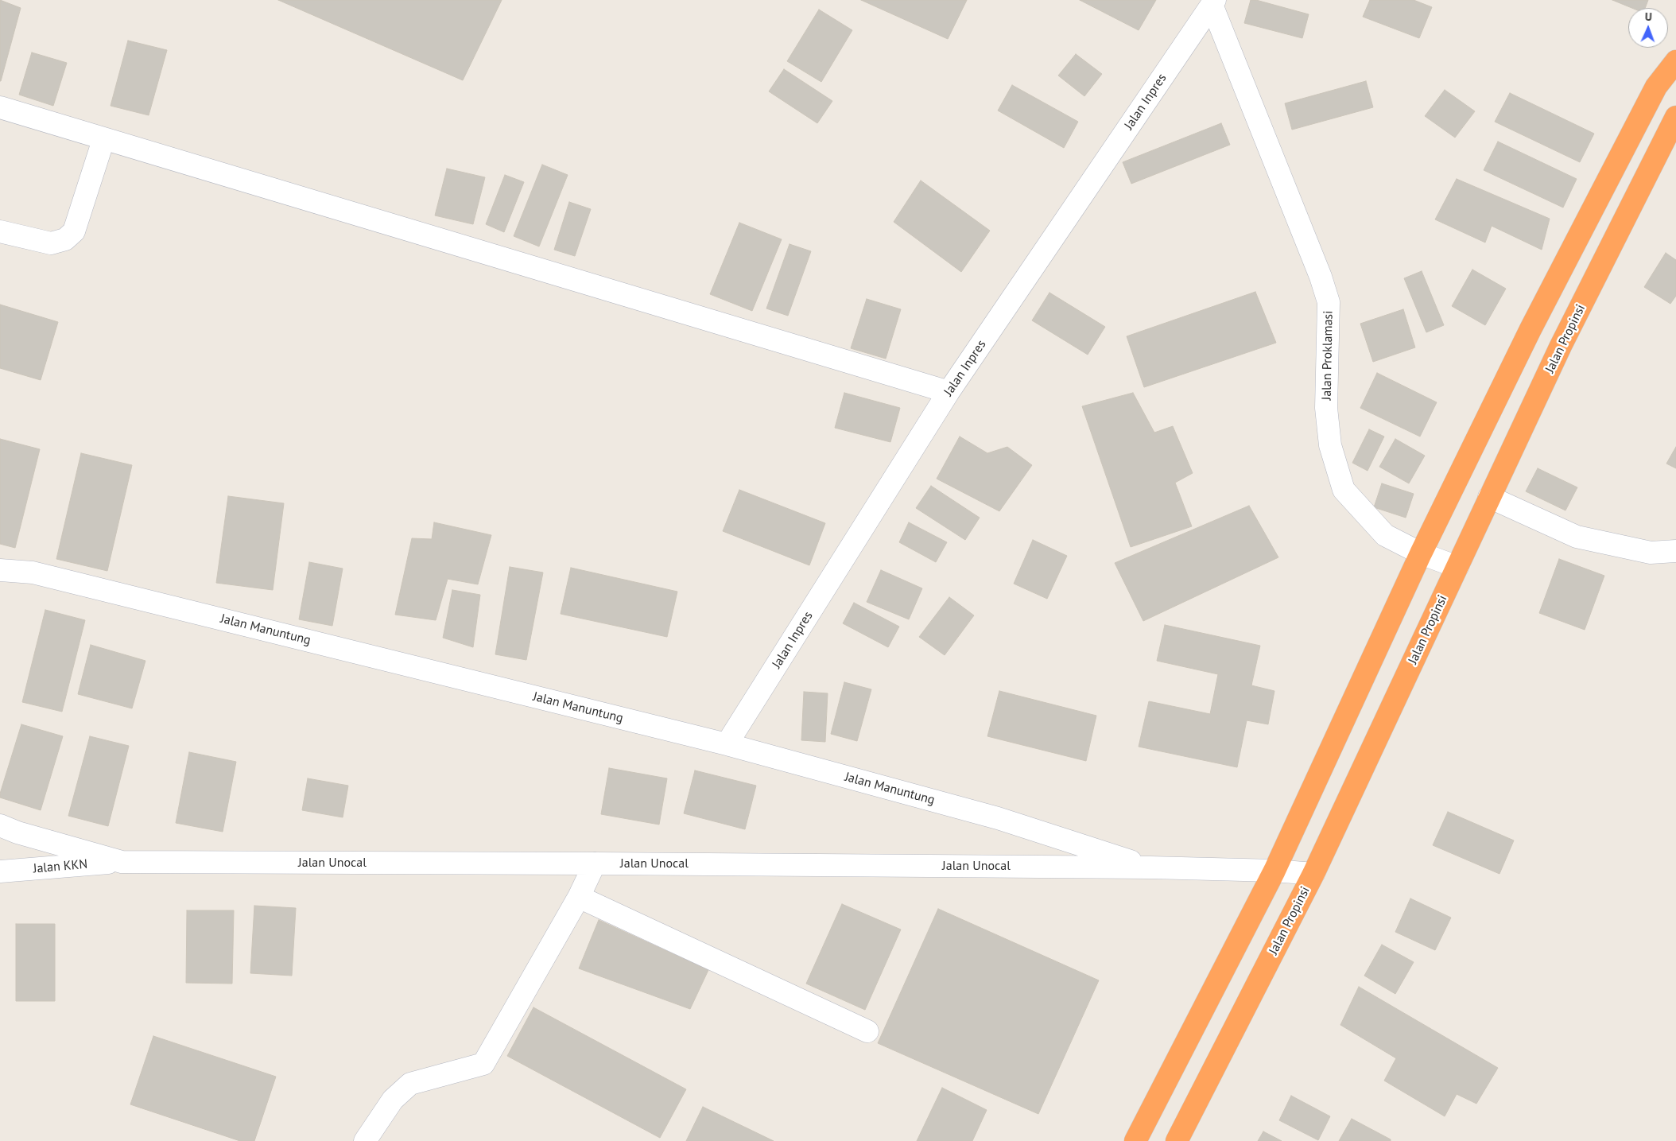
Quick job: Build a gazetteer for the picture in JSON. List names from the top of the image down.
{
  "streets": {
    "highway": ["Jalan Propinsi"],
    "street": [
      "Jalan Inpres",
      "Jalan Proklamasi",
      "Jalan Manuntung",
      "Jalan Unocal",
      "Jalan KKN"
    ]
  },
  "crossings": [
    ["Jalan Inpres", "Jalan Proklamasi"],
    ["Jalan Inpres", "Jalan Manuntung"],
    ["Jalan Propinsi", "Jalan Proklamasi"],
    ["Jalan Propinsi", "Jalan Unocal"],
    ["Jalan Manuntung", "Jalan Unocal"],
    ["Jalan Unocal", "Jalan KKN"]
  ],
  "north": "top"
}
